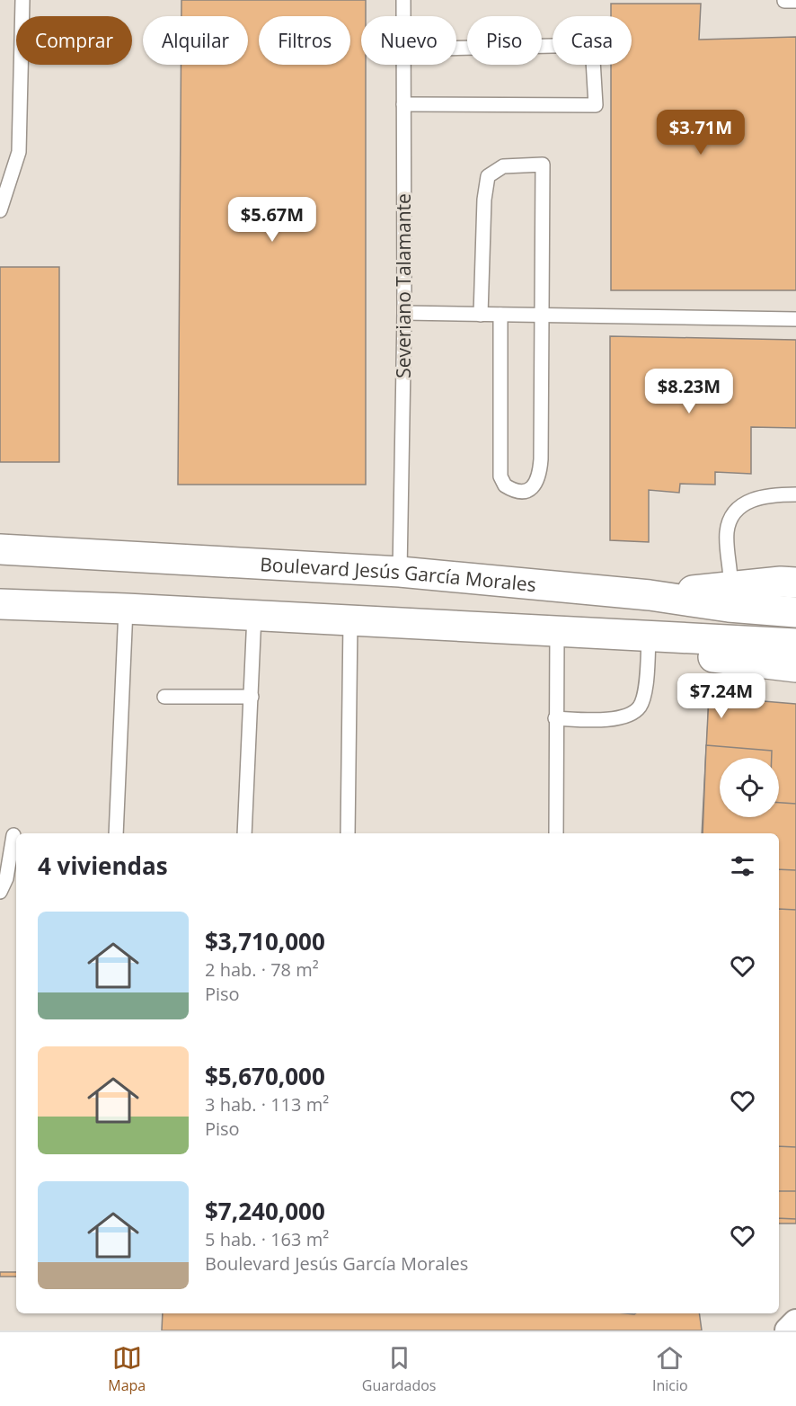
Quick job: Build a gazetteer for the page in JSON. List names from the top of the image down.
{
  "streets": {
    "main road": ["Boulevard Jesús García Morales"],
    "lane": ["Severiano Talamante"]
  },
  "crossings": [
    ["Severiano Talamante", "Boulevard Jesús García Morales"]
  ],
  "page": {
    "chip": [
      "Comprar",
      "Alquilar",
      "Filtros",
      "Nuevo",
      "Piso",
      "Casa"
    ],
    "price": [
      "$3.71M",
      "$5.67M",
      "$8.23M",
      "$7.24M"
    ],
    "heading": "4 viviendas",
    "list": [
      {
        "name": "$3,710,000",
        "note": "2 hab. · 78 m² · Piso"
      },
      {
        "name": "$5,670,000",
        "note": "3 hab. · 113 m² · Piso"
      },
      {
        "name": "$7,240,000",
        "note": "5 hab. · 163 m² · Boulevard Jesús García Morales"
      }
    ],
    "tabs": ["Mapa", "Guardados", "Inicio"]
  }
}
